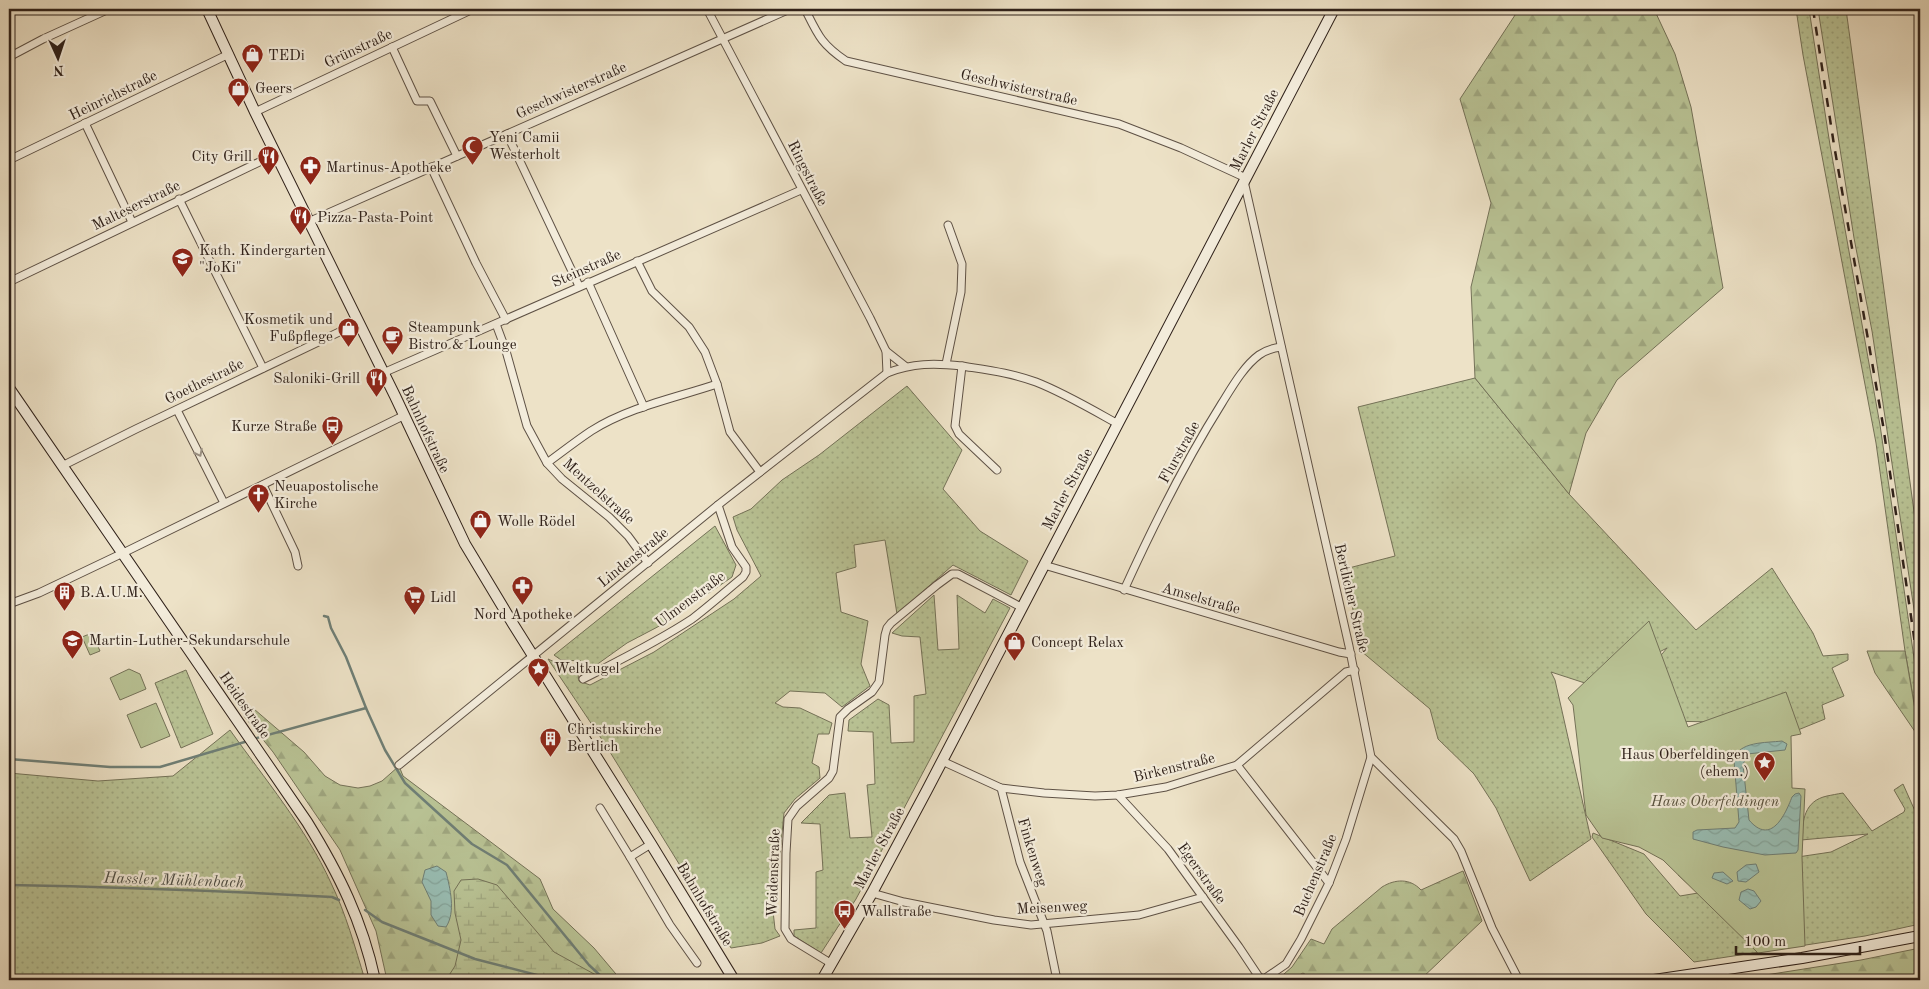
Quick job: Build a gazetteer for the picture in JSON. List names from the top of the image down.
{
  "streets": {
    "main road": ["Marler Straße", "Bahnhofstraße", "Heidestraße"],
    "street": [
      "Grünstraße",
      "Geschwisterstraße",
      "Heinrichstraße",
      "Ringstraße",
      "Malteserstraße",
      "Steinstraße",
      "Goethestraße",
      "Flurstraße",
      "Mentzelstraße",
      "Lindenstraße",
      "Amselstraße",
      "Bertlicher Straße",
      "Ulmenstraße",
      "Birkenstraße",
      "Finkenweg",
      "Weidenstraße",
      "Egerstraße",
      "Buchenstraße",
      "Meisenweg"
    ]
  },
  "crossings": [
    ["Grünstraße", "Bahnhofstraße"],
    ["Geschwisterstraße", "Marler Straße"],
    ["Geschwisterstraße", "Ringstraße"],
    ["Geschwisterstraße", "Bahnhofstraße"],
    ["Geschwisterstraße", "Bertlicher Straße"],
    ["Heinrichstraße", "Bahnhofstraße"],
    ["Marler Straße", "Lindenstraße"],
    ["Marler Straße", "Amselstraße"],
    ["Marler Straße", "Bertlicher Straße"],
    ["Marler Straße", "Birkenstraße"],
    ["Marler Straße", "Weidenstraße"],
    ["Marler Straße", "Meisenweg"],
    ["Ringstraße", "Steinstraße"],
    ["Ringstraße", "Lindenstraße"],
    ["Malteserstraße", "Bahnhofstraße"],
    ["Steinstraße", "Bahnhofstraße"],
    ["Steinstraße", "Mentzelstraße"],
    ["Goethestraße", "Bahnhofstraße"],
    ["Goethestraße", "Heidestraße"],
    ["Bahnhofstraße", "Lindenstraße"],
    ["Flurstraße", "Amselstraße"],
    ["Flurstraße", "Bertlicher Straße"],
    ["Mentzelstraße", "Lindenstraße"],
    ["Lindenstraße", "Ulmenstraße"],
    ["Amselstraße", "Bertlicher Straße"],
    ["Bertlicher Straße", "Birkenstraße"],
    ["Bertlicher Straße", "Buchenstraße"],
    ["Birkenstraße", "Finkenweg"],
    ["Birkenstraße", "Egerstraße"],
    ["Finkenweg", "Meisenweg"],
    ["Egerstraße", "Buchenstraße"],
    ["Egerstraße", "Meisenweg"]
  ],
  "water": ["Hassler Mühlenbach"],
  "parks": ["Haus Oberfeldingen"],
  "places": {
    "shop": [
      "TEDi",
      "Geers",
      "Kosmetik und Fußpflege",
      "Wolle Rödel",
      "Concept Relax"
    ],
    "mosque": ["Yeni Camii Westerholt"],
    "restaurant": ["City Grill", "Pizza-Pasta-Point", "Saloniki-Grill"],
    "pharmacy": ["Martinus-Apotheke", "Nord Apotheke"],
    "school or university": ["Kath. Kindergarten \"JoKi\"", "Martin-Luther-Sekundarschule"],
    "cafe": ["Steampunk Bistro & Lounge"],
    "bus stop": ["Kurze Straße", "Wallstraße"],
    "church": ["Neuapostolische Kirche"],
    "building": ["B.A.U.M.", "Christuskirche Bertlich"],
    "supermarket": ["Lidl"],
    "place": ["Weltkugel", "Haus Oberfeldingen (ehem.)"]
  },
  "scale_bar": "100 m",
  "north": "bottom"
}
